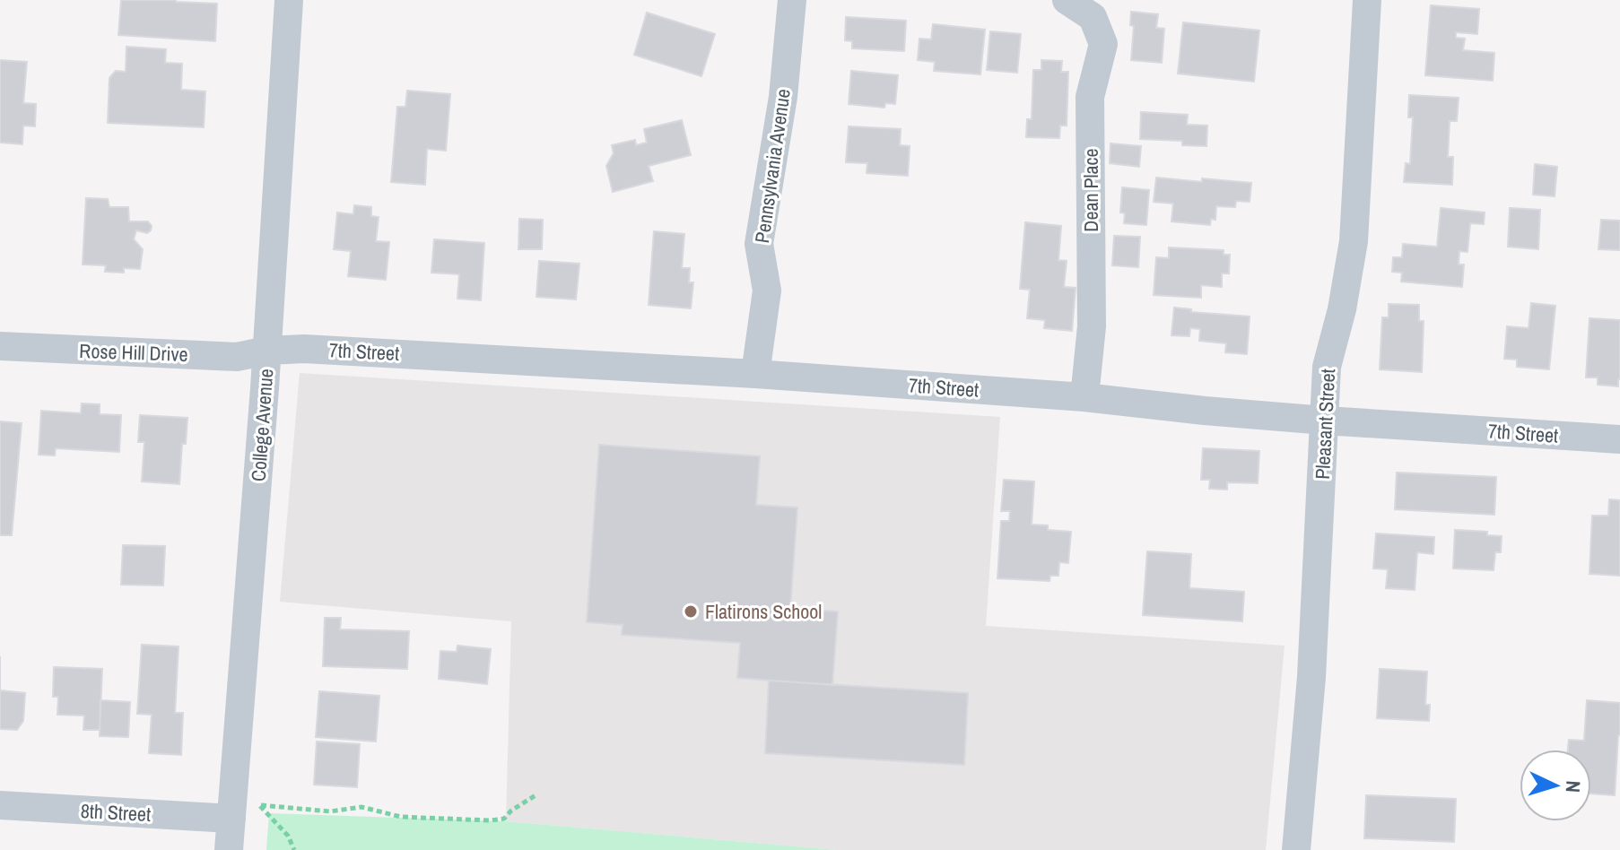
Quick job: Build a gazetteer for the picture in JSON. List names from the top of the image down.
{
  "streets": {
    "street": [
      "Pennsylvania Avenue",
      "Dean Place",
      "7th Street",
      "Rose Hill Drive",
      "Pleasant Street",
      "College Avenue",
      "8th Street"
    ]
  },
  "crossings": [
    ["Pennsylvania Avenue", "7th Street"],
    ["Dean Place", "7th Street"],
    ["7th Street", "Rose Hill Drive"],
    ["7th Street", "Pleasant Street"],
    ["7th Street", "College Avenue"],
    ["Rose Hill Drive", "College Avenue"],
    ["College Avenue", "8th Street"]
  ],
  "places": ["Flatirons School"],
  "north": "right"
}
